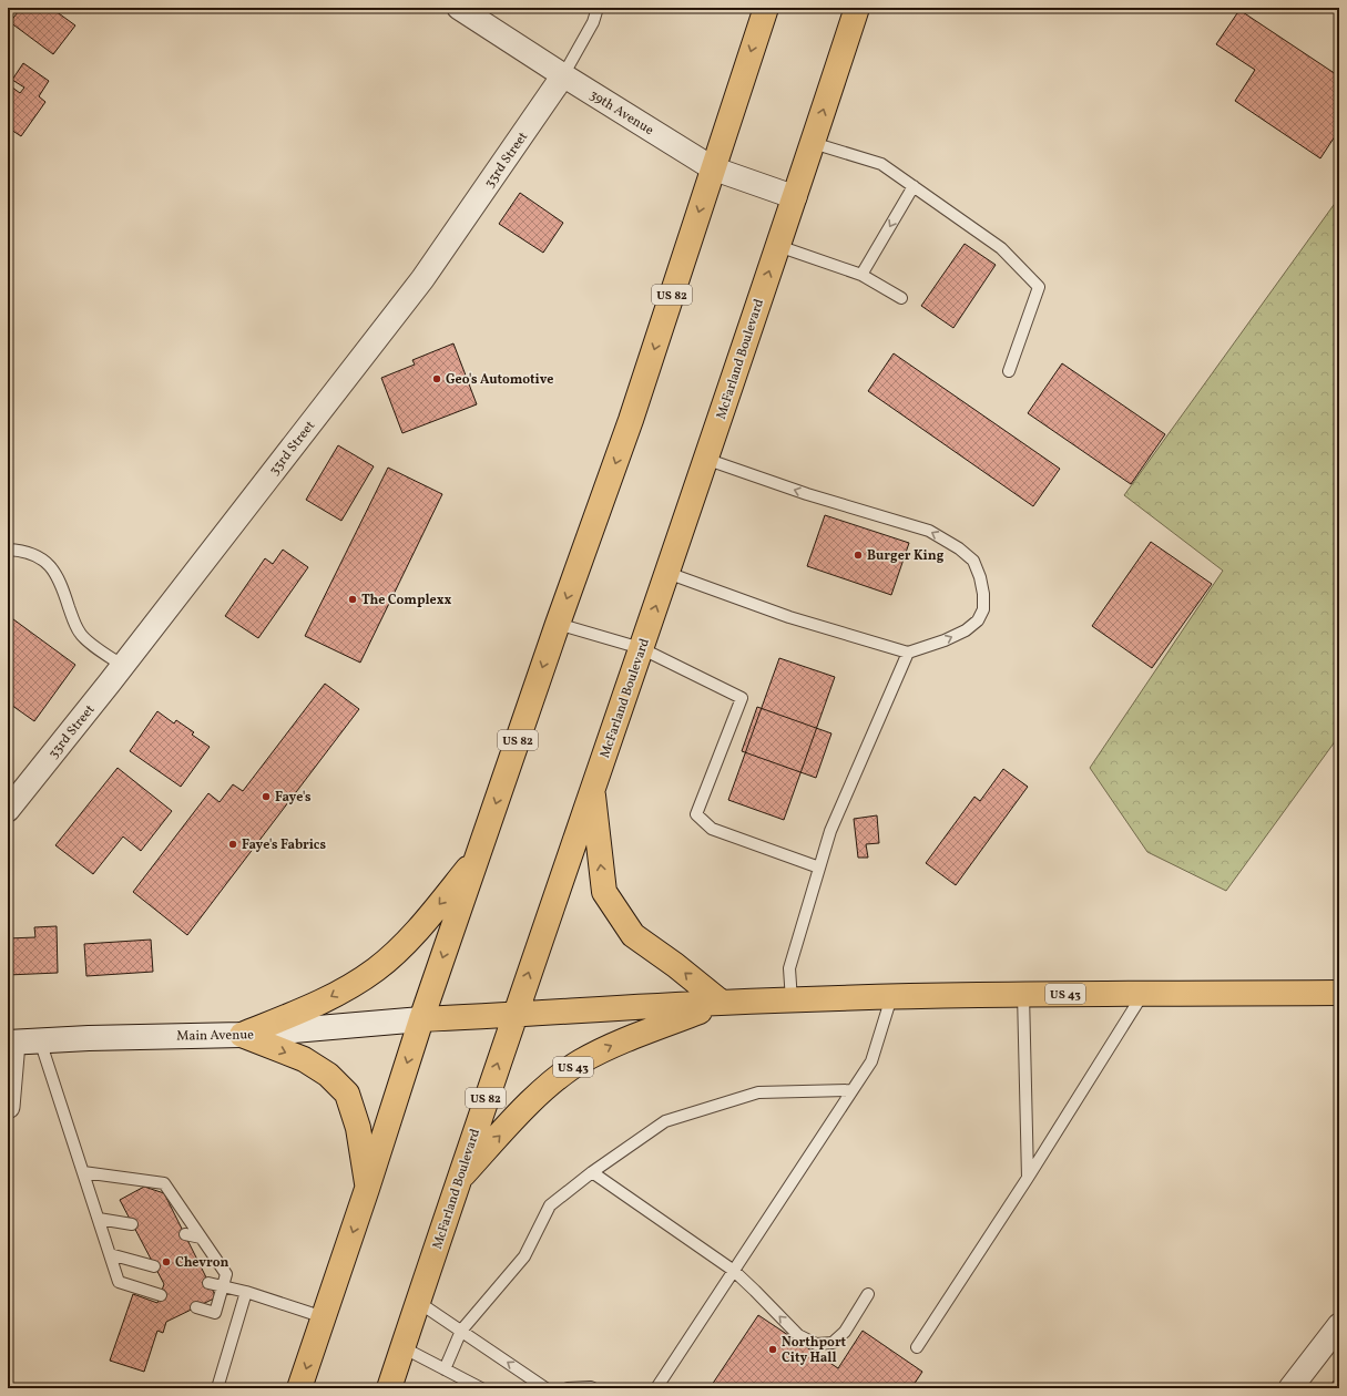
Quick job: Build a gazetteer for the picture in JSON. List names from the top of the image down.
{
  "streets": {
    "highway": ["US 82", "McFarland Boulevard", "US 43"],
    "main road": ["Main Avenue"],
    "street": ["39th Avenue", "33rd Street"]
  },
  "crossings": [
    ["39th Avenue", "33rd Street"],
    ["39th Avenue", "US 82"],
    ["39th Avenue", "McFarland Boulevard"],
    ["US 82", "US 43"],
    ["US 82", "Main Avenue"],
    ["McFarland Boulevard", "US 43"],
    ["US 43", "Main Avenue"]
  ],
  "places": [
    "Geo's Automotive",
    "Burger King",
    "The Complexx",
    "Faye's",
    "Faye's Fabrics",
    "Chevron",
    "Northport City Hall"
  ]
}
